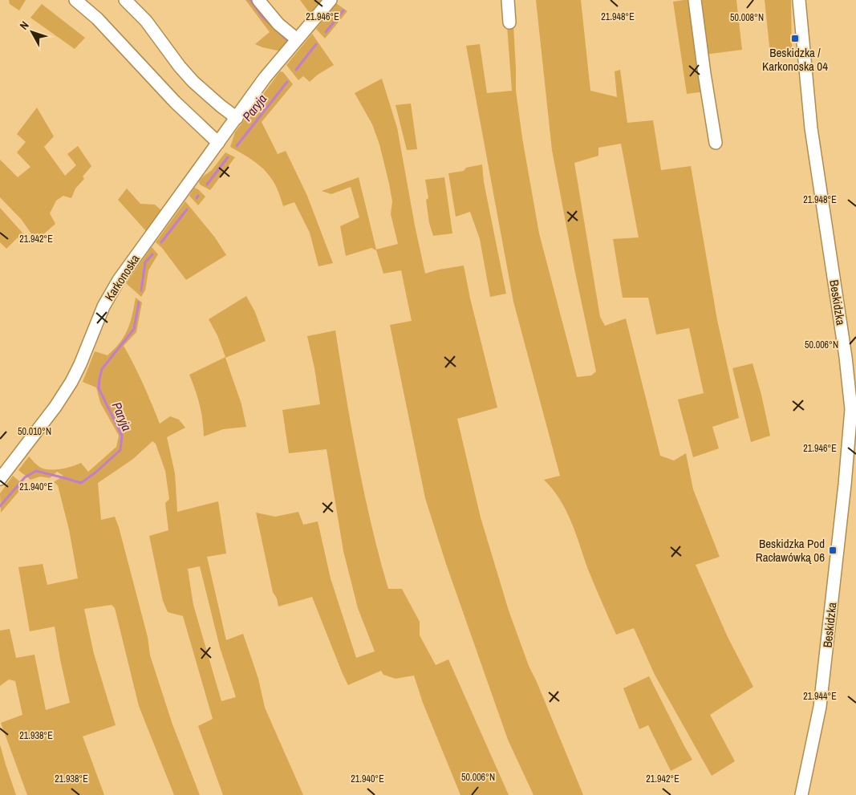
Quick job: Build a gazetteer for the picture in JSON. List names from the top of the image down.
{
  "streets": {
    "street": ["Karkonoska", "Beskidzka"]
  },
  "water": ["Paryja"],
  "places": {
    "transit": ["Beskidzka / Karkonoska 04", "Beskidzka Pod Racławówką 06"]
  },
  "north": "top left",
  "coordinates": [
    "21.946°E",
    "21.948°E",
    "50.008°N",
    "21.942°E",
    "50.006°N",
    "50.010°N",
    "21.940°E",
    "21.944°E",
    "21.938°E"
  ]
}
